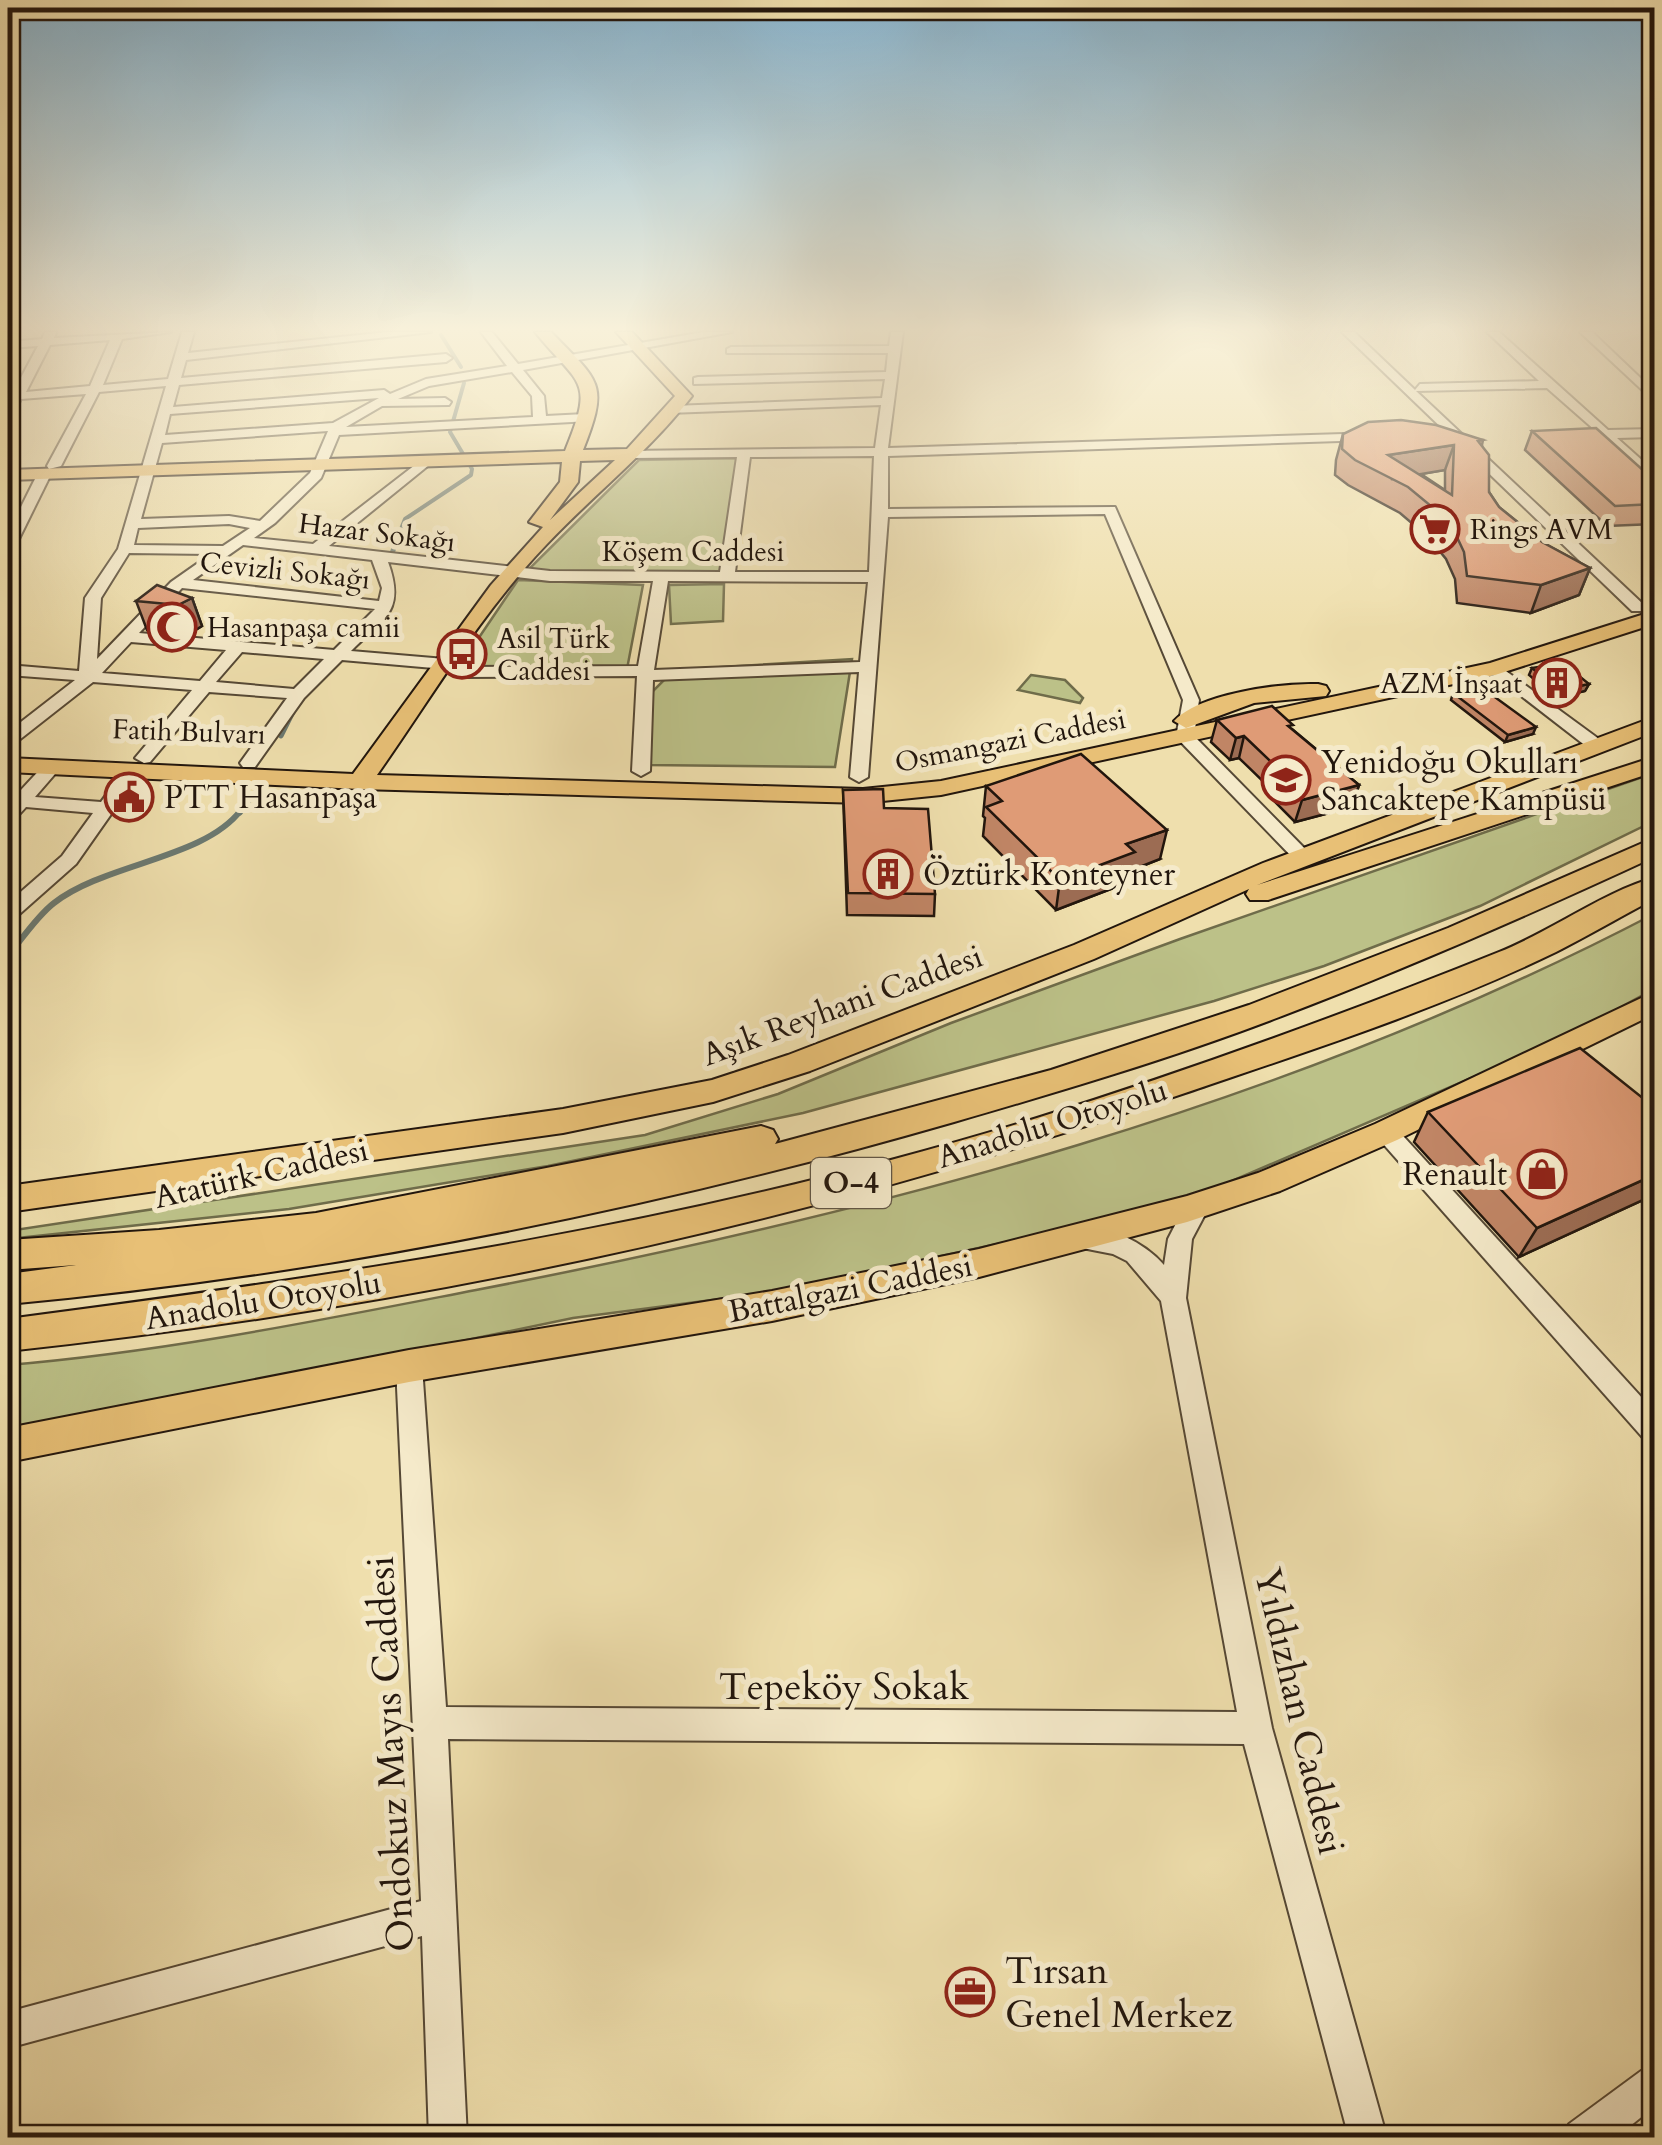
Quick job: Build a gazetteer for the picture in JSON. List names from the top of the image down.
{
  "streets": {
    "highway": ["Anadolu Otoyolu", "O-4"],
    "main road": [
      "Fatih Bulvarı",
      "Osmangazi Caddesi",
      "Aşık Reyhani Caddesi",
      "Atatürk Caddesi",
      "Battalgazi Caddesi"
    ],
    "street": [
      "Hazar Sokağı",
      "Köşem Caddesi",
      "Cevizli Sokağı",
      "Tepeköy Sokak",
      "Yıldızhan Caddesi",
      "Ondokuz Mayıs Caddesi"
    ]
  },
  "crossings": [
    ["Hazar Sokağı", "Köşem Caddesi"],
    ["Fatih Bulvarı", "Osmangazi Caddesi"],
    ["Aşık Reyhani Caddesi", "Atatürk Caddesi"],
    ["Battalgazi Caddesi", "Ondokuz Mayıs Caddesi"],
    ["Tepeköy Sokak", "Yıldızhan Caddesi"],
    ["Tepeköy Sokak", "Ondokuz Mayıs Caddesi"]
  ],
  "places": {
    "supermarket": ["Rings AVM"],
    "mosque": ["Hasanpaşa camii"],
    "bus stop": ["Asil Türk Caddesi"],
    "building": ["AZM İnşaat", "Öztürk Konteyner"],
    "school or university": ["Yenidoğu Okulları Sancaktepe Kampüsü"],
    "public building": ["PTT Hasanpaşa"],
    "shop": ["Renault"],
    "office": ["Tırsan Genel Merkez"]
  }
}
